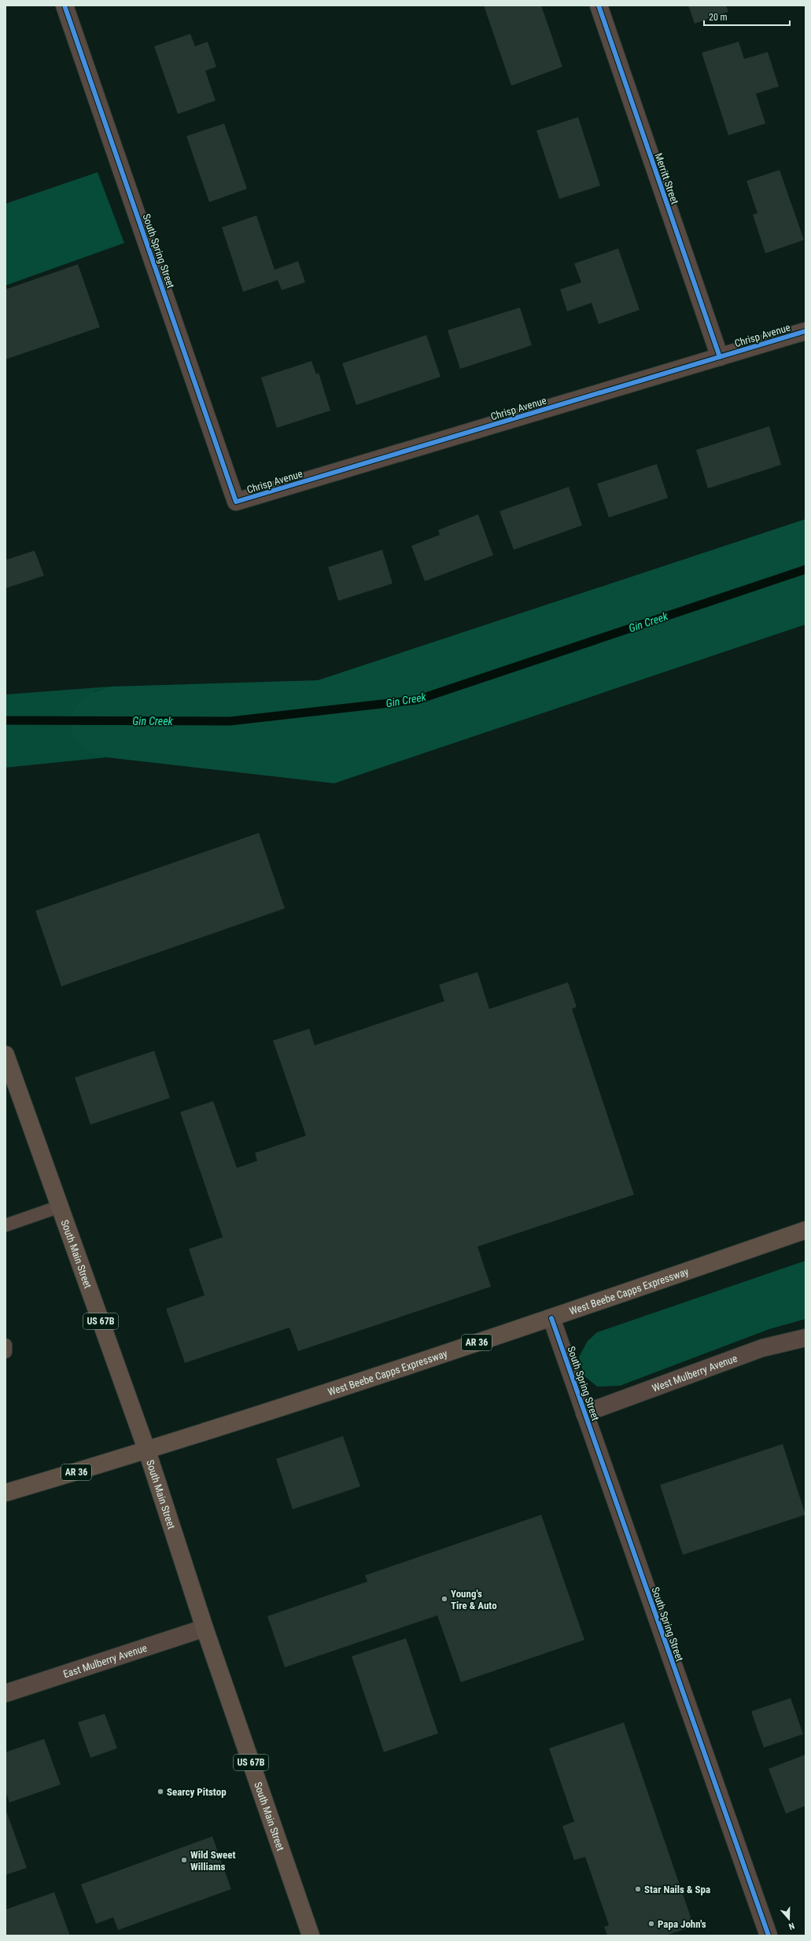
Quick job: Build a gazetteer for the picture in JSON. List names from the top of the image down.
{
  "streets": {
    "main road": [
      "South Main Street",
      "West Beebe Capps Expressway",
      "US 67B",
      "AR 36"
    ],
    "street": [
      "Merritt Street",
      "South Spring Street",
      "Chrisp Avenue",
      "West Mulberry Avenue",
      "East Mulberry Avenue"
    ]
  },
  "crossings": [
    ["Merritt Street", "Chrisp Avenue"],
    ["South Spring Street", "Chrisp Avenue"],
    ["South Spring Street", "West Beebe Capps Expressway"],
    ["South Spring Street", "West Mulberry Avenue"],
    ["South Main Street", "West Beebe Capps Expressway"],
    ["South Main Street", "AR 36"],
    ["South Main Street", "East Mulberry Avenue"],
    ["West Beebe Capps Expressway", "AR 36"]
  ],
  "water": ["Gin Creek"],
  "places": [
    "Young's Tire & Auto",
    "Searcy Pitstop",
    "Wild Sweet Williams",
    "Star Nails & Spa",
    "Papa John's"
  ],
  "scale_bar": "20 m",
  "north": "bottom"
}
